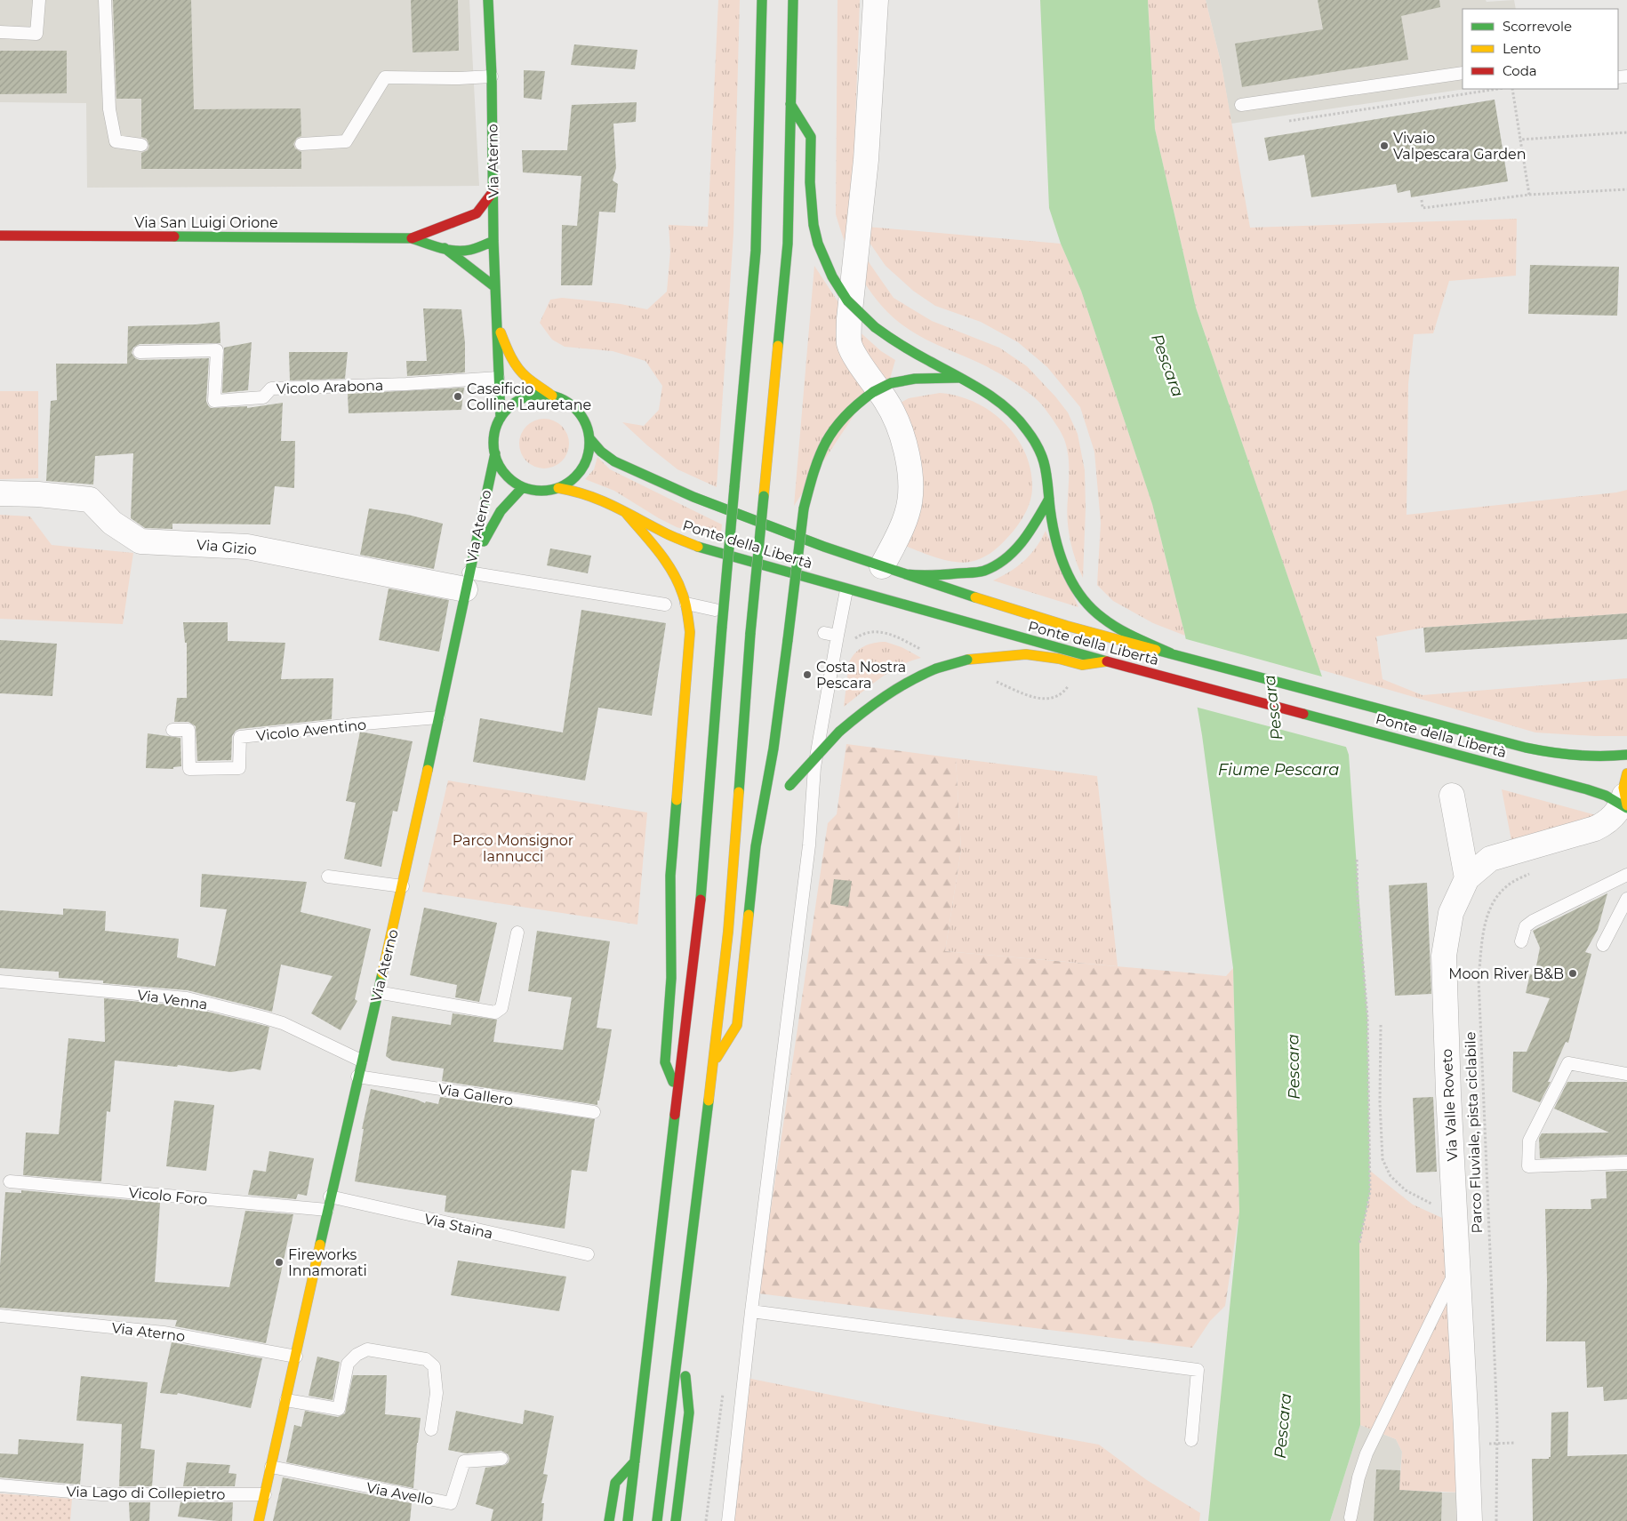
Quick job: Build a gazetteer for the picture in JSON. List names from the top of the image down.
{
  "streets": {
    "main road": ["Via Aterno", "Via San Luigi Orione", "Ponte della Libertà"],
    "street": ["Via Gizio", "Via Valle Roveto"],
    "lane": [
      "Vicolo Arabona",
      "Vicolo Aventino",
      "Via Venna",
      "Via Gallero",
      "Vicolo Foro",
      "Via Staina",
      "Via Lago di Collepietro",
      "Via Avello"
    ],
    "path": ["Parco Fluviale, pista ciclabile"]
  },
  "crossings": [
    ["Via Aterno", "Via San Luigi Orione"],
    ["Via Aterno", "Vicolo Arabona"],
    ["Via Aterno", "Ponte della Libertà"],
    ["Via Aterno", "Via Gizio"],
    ["Via Aterno", "Vicolo Aventino"],
    ["Via Aterno", "Via Venna"],
    ["Via Aterno", "Via Gallero"],
    ["Via Aterno", "Vicolo Foro"],
    ["Via Aterno", "Via Staina"],
    ["Via Aterno", "Via Lago di Collepietro"],
    ["Via Aterno", "Via Avello"],
    ["Ponte della Libertà", "Via Valle Roveto"]
  ],
  "water": ["Pescara", "Fiume Pescara"],
  "parks": ["Parco Monsignor Iannucci"],
  "places": [
    "Vivaio Valpescara Garden",
    "Caseificio Colline Lauretane",
    "Costa Nostra Pescara",
    "Moon River B&B",
    "Fireworks Innamorati"
  ],
  "legend": ["Scorrevole", "Lento", "Coda"]
}
